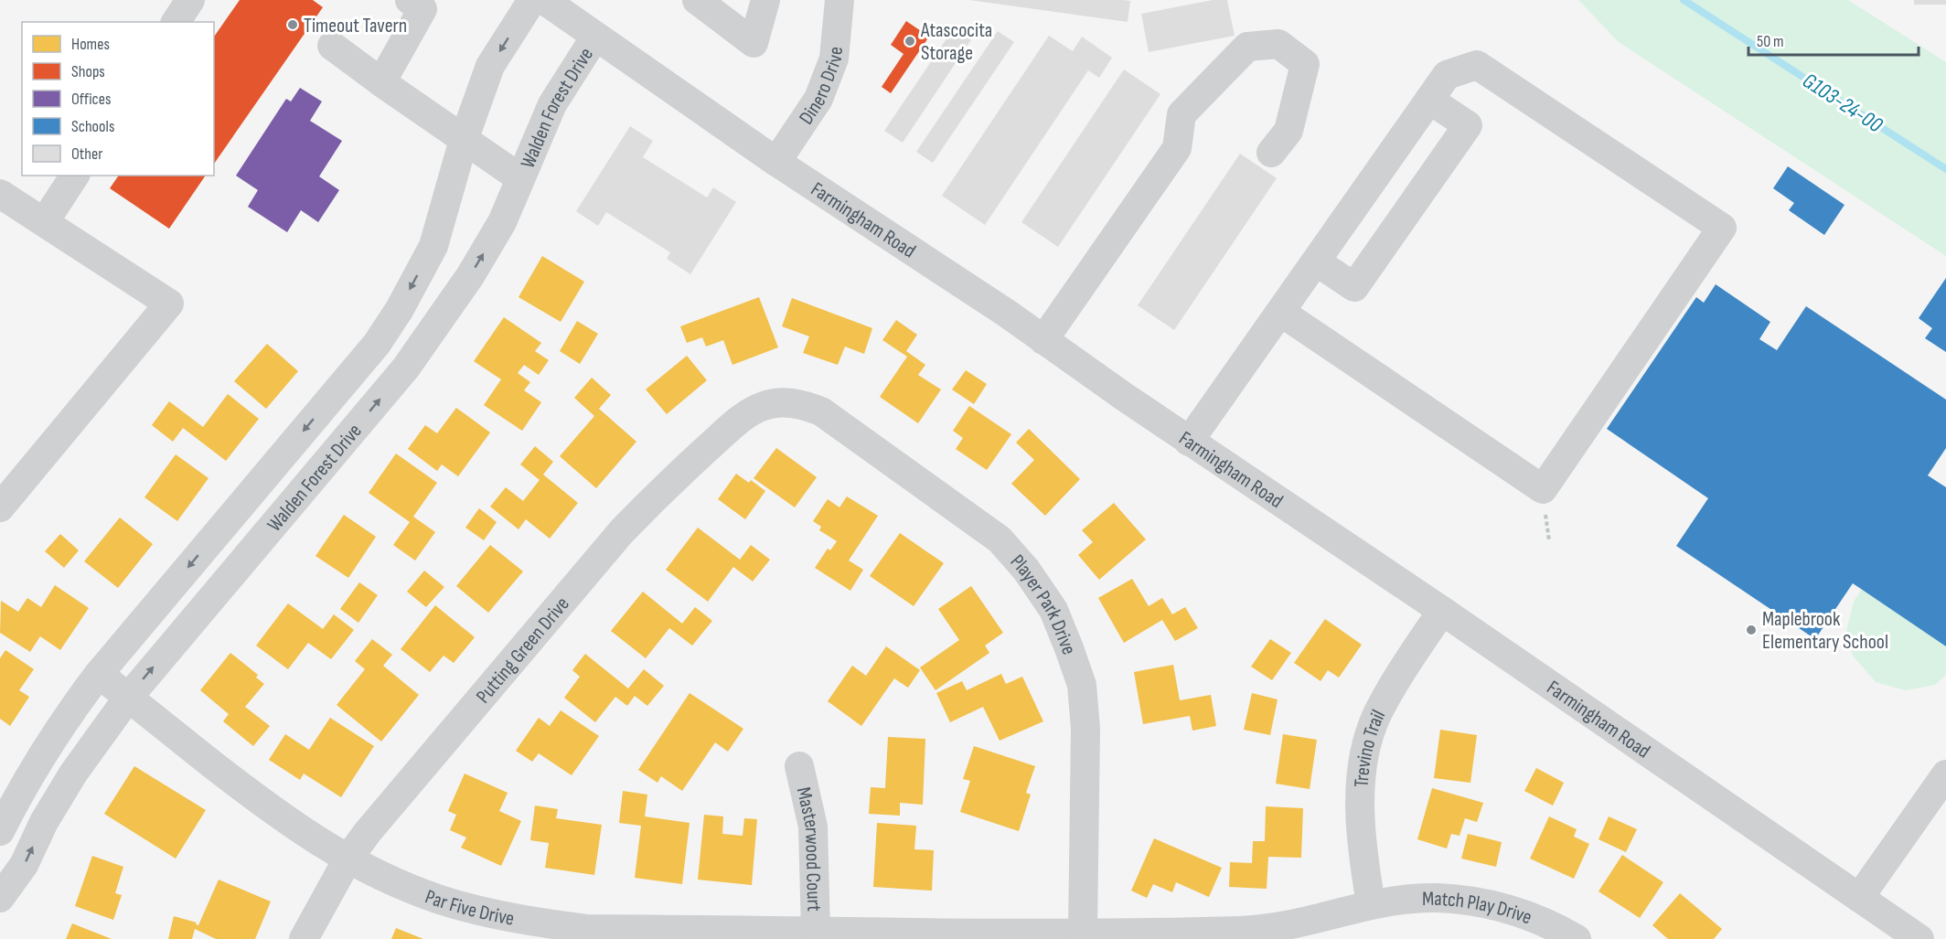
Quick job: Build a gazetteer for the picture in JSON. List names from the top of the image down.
{
  "streets": {
    "street": [
      "Dinero Drive",
      "Walden Forest Drive",
      "Farmingham Road",
      "Player Park Drive",
      "Putting Green Drive",
      "Trevino Trail",
      "Masterwood Court",
      "Par Five Drive",
      "Match Play Drive"
    ]
  },
  "crossings": [
    ["Dinero Drive", "Farmingham Road"],
    ["Walden Forest Drive", "Farmingham Road"],
    ["Walden Forest Drive", "Par Five Drive"],
    ["Farmingham Road", "Trevino Trail"],
    ["Player Park Drive", "Putting Green Drive"],
    ["Player Park Drive", "Par Five Drive"],
    ["Putting Green Drive", "Par Five Drive"],
    ["Trevino Trail", "Par Five Drive"],
    ["Trevino Trail", "Match Play Drive"],
    ["Masterwood Court", "Par Five Drive"],
    ["Par Five Drive", "Match Play Drive"]
  ],
  "water": ["G103-24-00"],
  "places": ["Timeout Tavern", "Atascocita Storage", "Maplebrook Elementary School"],
  "legend": [
    "Homes",
    "Shops",
    "Offices",
    "Schools",
    "Other"
  ],
  "scale_bar": "50 m"
}
